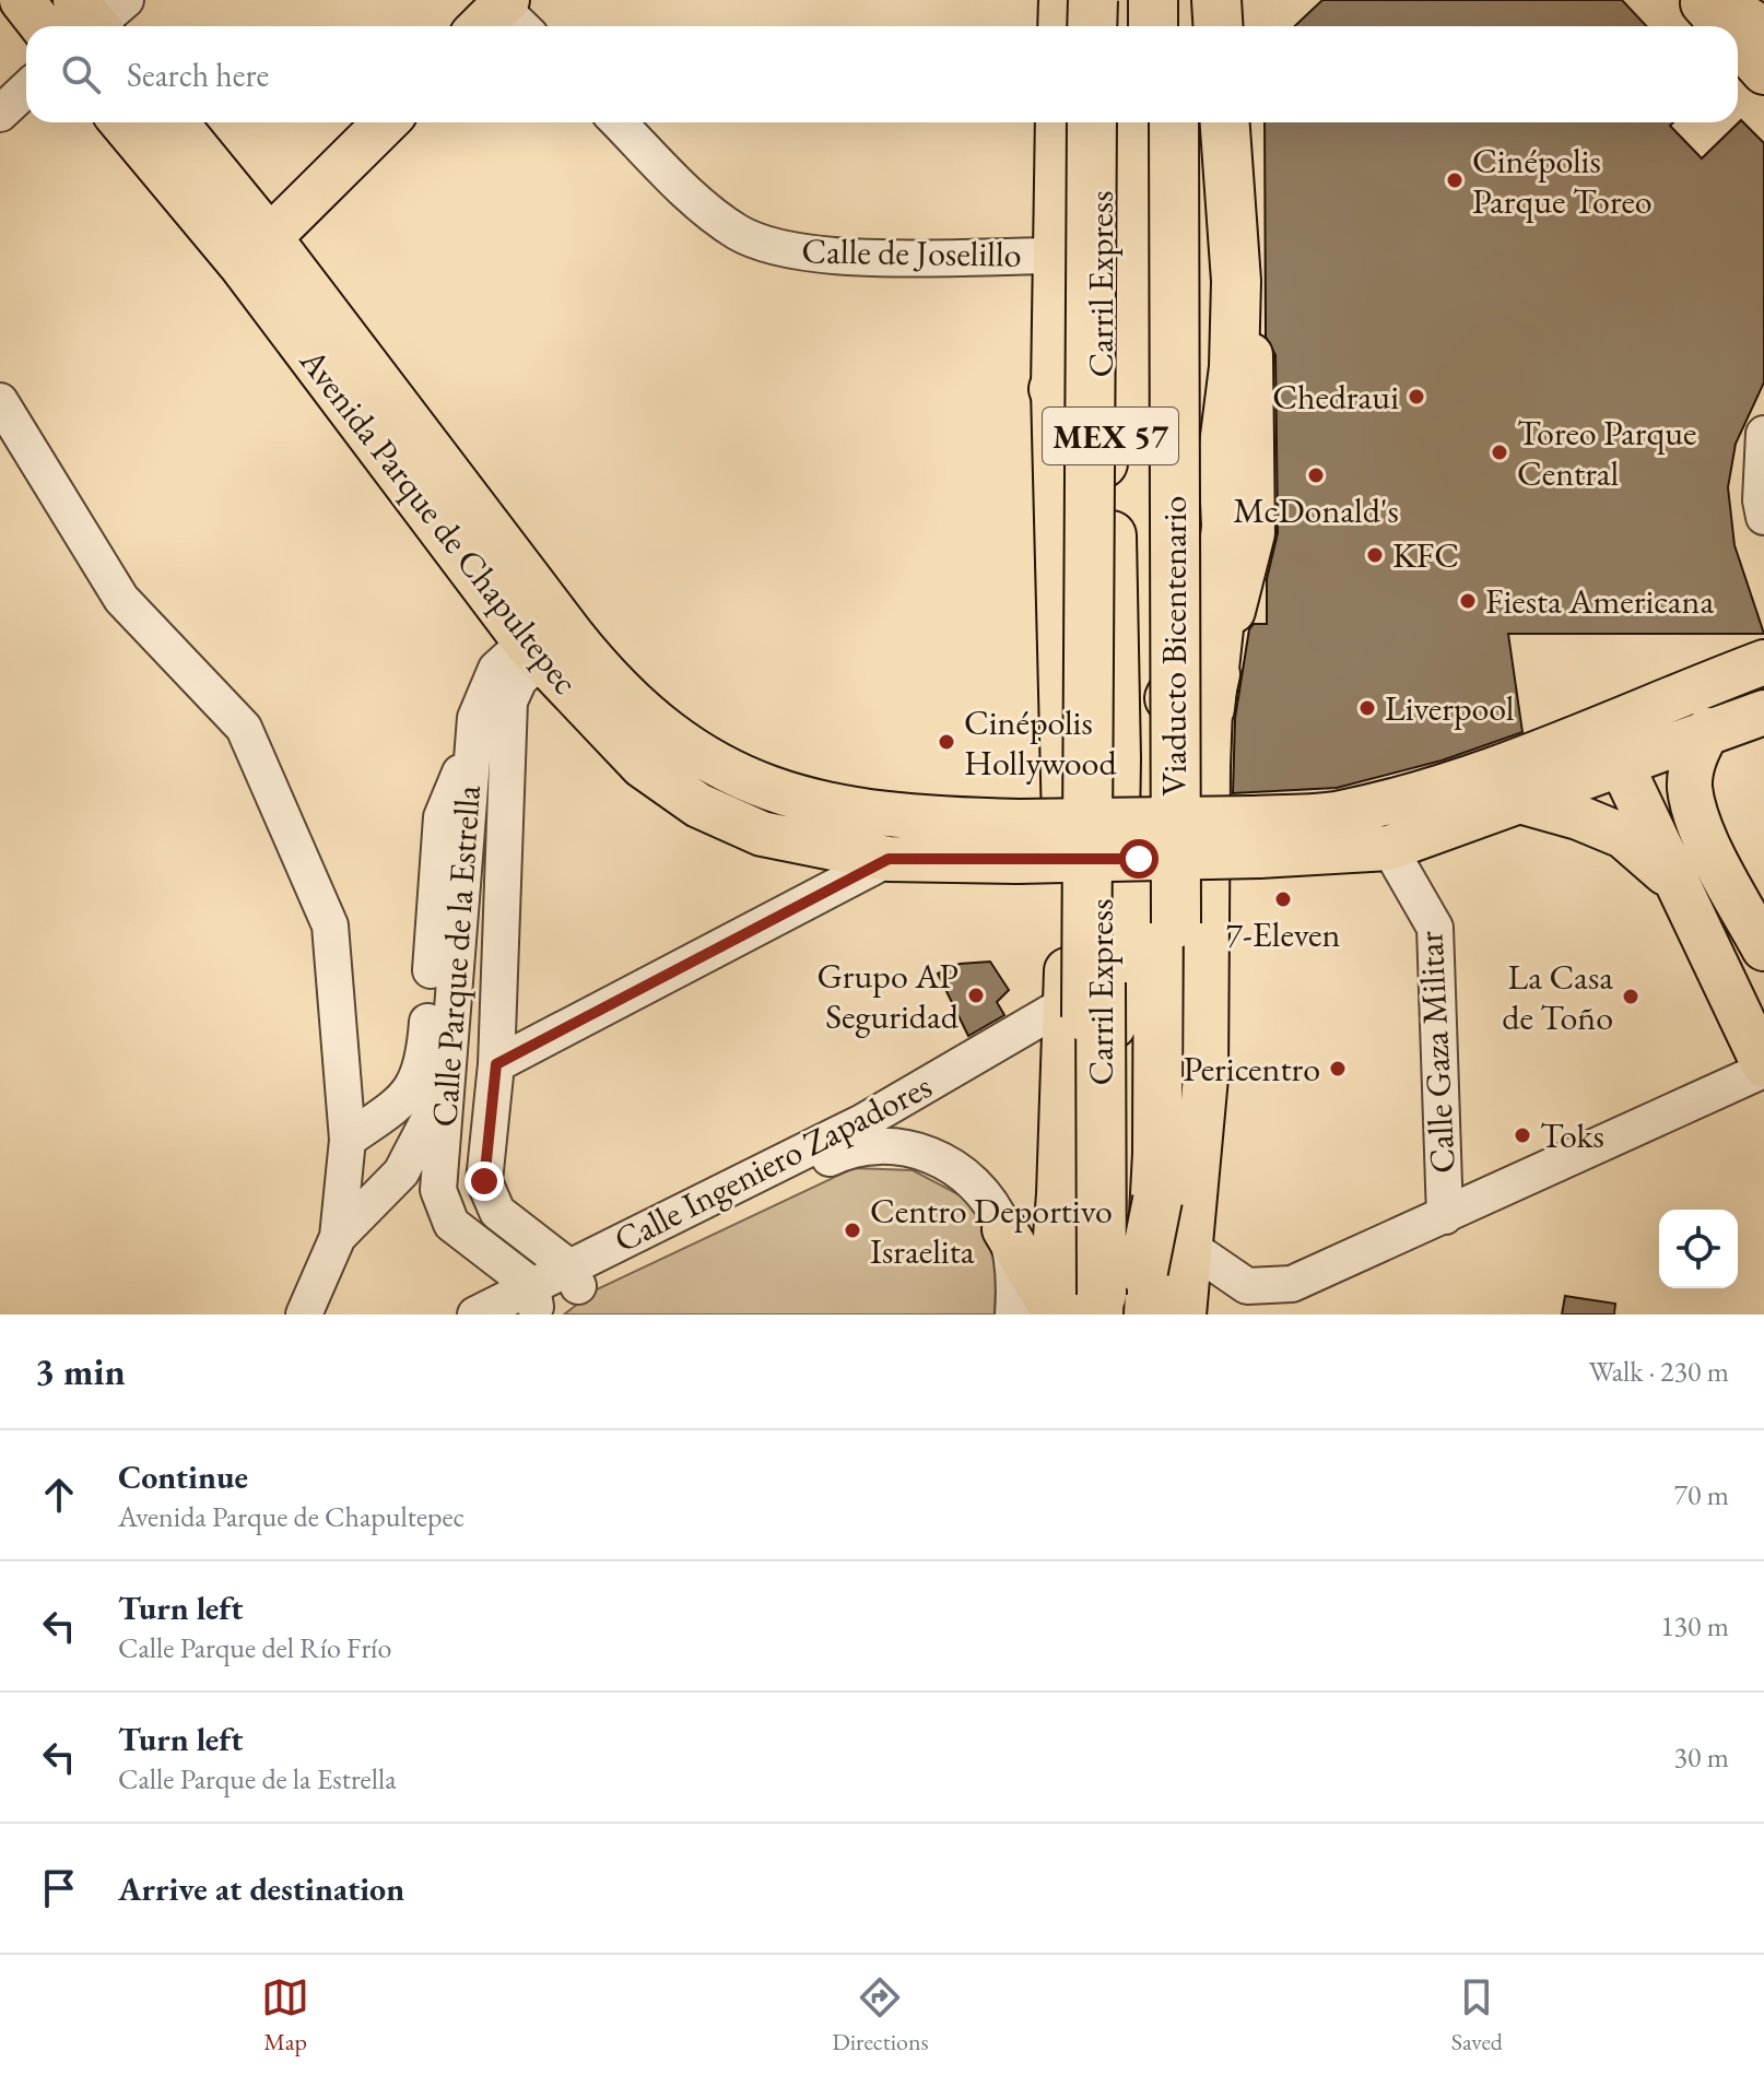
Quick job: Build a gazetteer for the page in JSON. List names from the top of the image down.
{
  "streets": {
    "highway": ["Carril Express", "MEX 57", "Viaducto Bicentenario"],
    "main road": ["Avenida Parque de Chapultepec"],
    "street": [
      "Calle de Joselillo",
      "Calle Parque de la Estrella",
      "Calle Gaza Militar",
      "Calle Ingeniero Zapadores"
    ]
  },
  "crossings": [
    ["Carril Express", "MEX 57"],
    ["Carril Express", "Viaducto Bicentenario"],
    ["MEX 57", "Viaducto Bicentenario"],
    ["Avenida Parque de Chapultepec", "Calle Parque de la Estrella"],
    ["Calle Parque de la Estrella", "Calle Ingeniero Zapadores"]
  ],
  "places": [
    "Cinépolis Parque Toreo",
    "Chedraui",
    "Toreo Parque Central",
    "McDonald's",
    "KFC",
    "Fiesta Americana",
    "Liverpool",
    "Cinépolis Hollywood",
    "7-Eleven",
    "Grupo AP Seguridad",
    "La Casa de Toño",
    "Pericentro",
    "Toks",
    "Centro Deportivo Israelita"
  ],
  "page": {
    "search": "Search here",
    "heading": ["3 min", "Walk · 230 m"],
    "list": [
      ["Continue", "Avenida Parque de Chapultepec", "70 m"],
      ["Turn left", "Calle Parque del Río Frío", "130 m"],
      ["Turn left", "Calle Parque de la Estrella", "30 m"],
      "Arrive at destination"
    ],
    "nav": ["Map", "Directions", "Saved"]
  }
}
